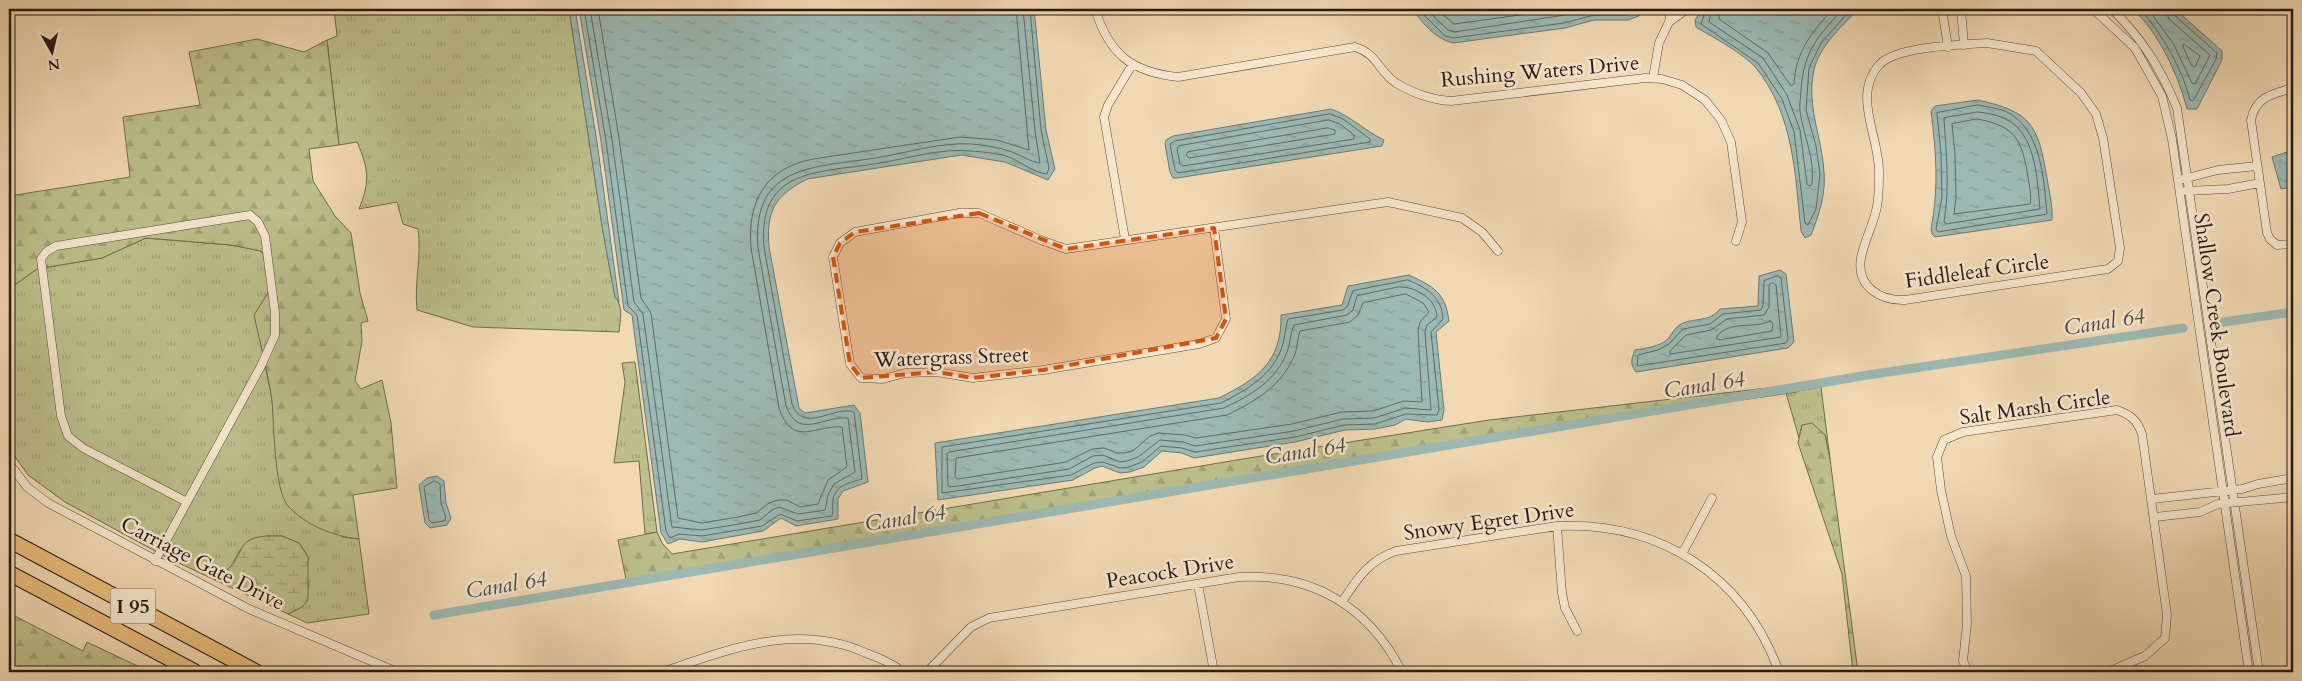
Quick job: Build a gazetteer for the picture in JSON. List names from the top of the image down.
{
  "streets": {
    "highway": ["I 95"],
    "street": [
      "Rushing Waters Drive",
      "Fiddleleaf Circle",
      "Shallow Creek Boulevard",
      "Watergrass Street",
      "Salt Marsh Circle",
      "Snowy Egret Drive",
      "Carriage Gate Drive",
      "Peacock Drive"
    ]
  },
  "crossings": [
    ["Snowy Egret Drive", "Peacock Drive"]
  ],
  "water": ["Canal 64"],
  "north": "bottom"
}
